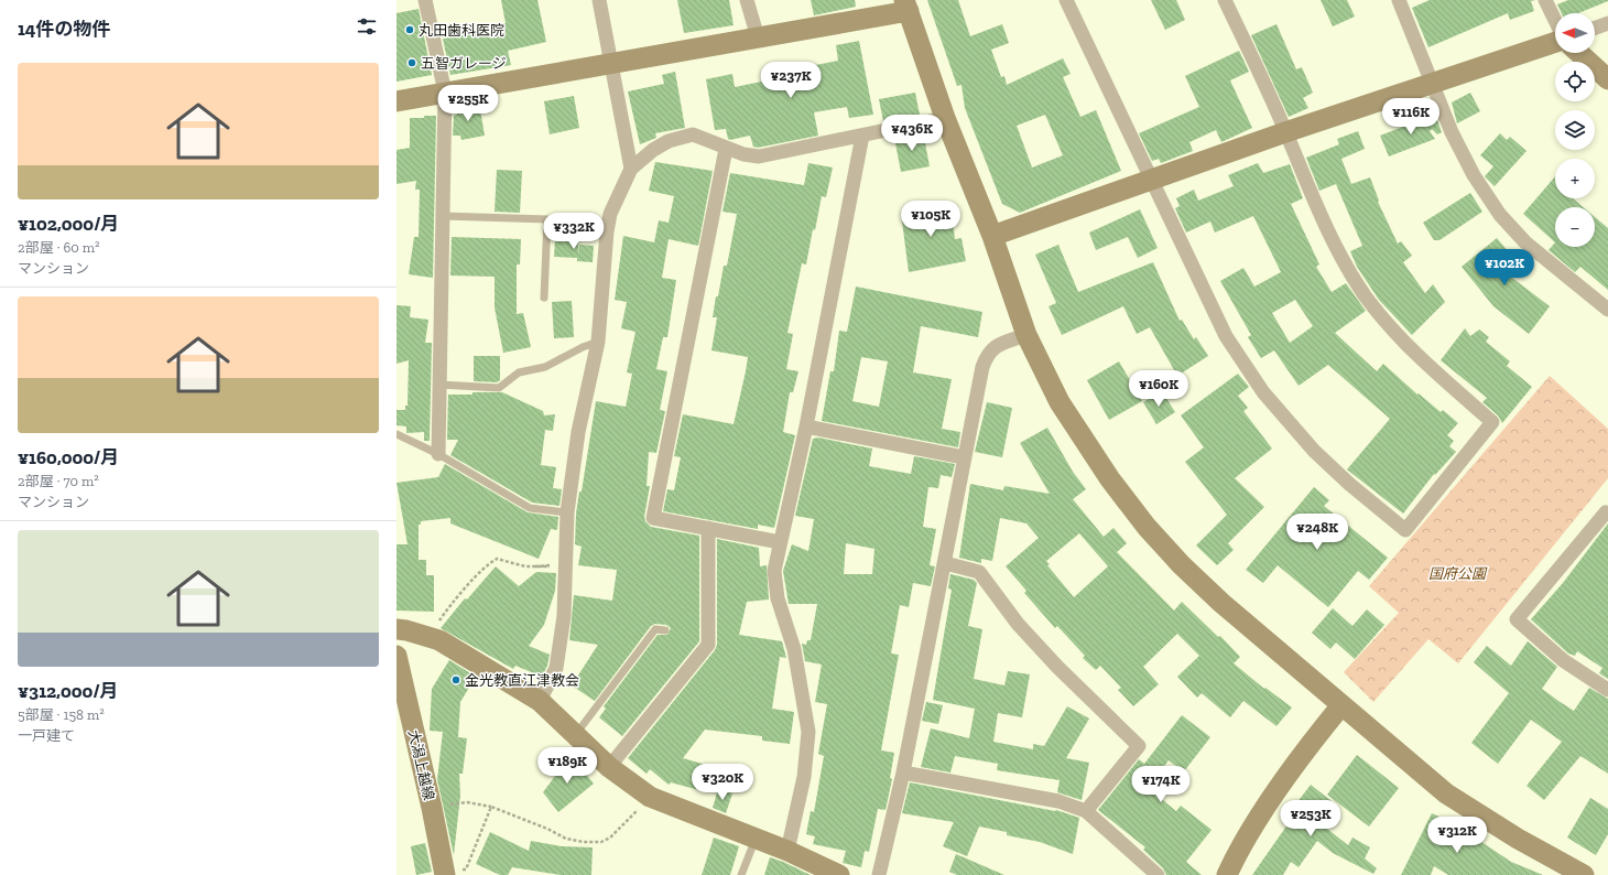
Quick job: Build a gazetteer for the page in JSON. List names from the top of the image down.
{
  "streets": {
    "street": ["大潟上越線"]
  },
  "parks": ["国府公園"],
  "places": ["丸田歯科医院", "五智ガレージ", "金光教直江津教会"],
  "north": "left",
  "page": {
    "heading": "14件の物件",
    "map_buttons": ["+", "−"],
    "list": [
      {
        "name": "¥102,000/月",
        "note": "2部屋 · 60 m² · マンション"
      },
      {
        "name": "¥160,000/月",
        "note": "2部屋 · 70 m² · マンション"
      },
      {
        "name": "¥312,000/月",
        "note": "5部屋 · 158 m² · 一戸建て"
      }
    ],
    "price": [
      "¥237K",
      "¥255K",
      "¥116K",
      "¥436K",
      "¥105K",
      "¥332K",
      "¥102K",
      "¥160K",
      "¥248K",
      "¥189K",
      "¥320K",
      "¥174K",
      "¥253K",
      "¥312K"
    ]
  }
}
